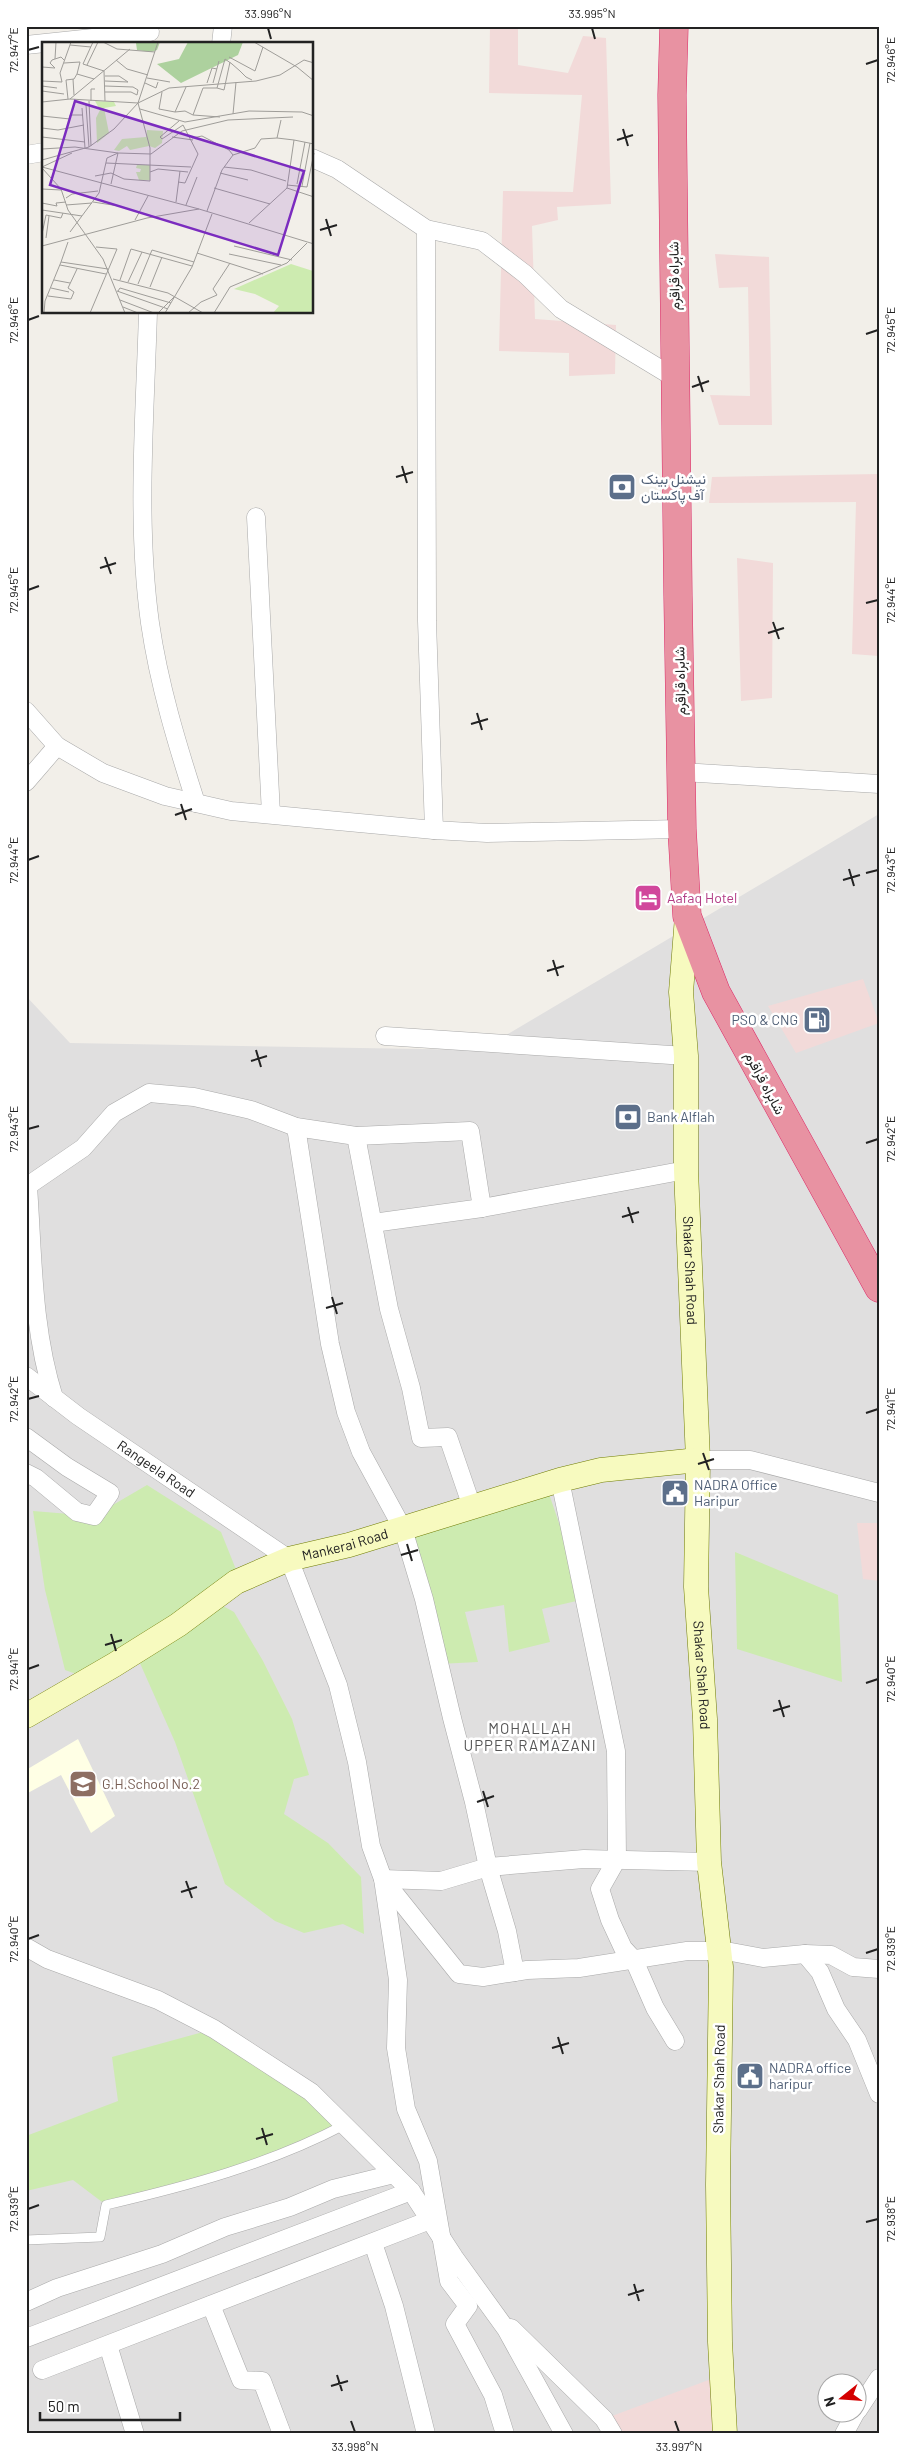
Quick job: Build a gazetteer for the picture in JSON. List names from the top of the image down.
{
  "streets": {
    "highway": ["شاہراہ قراقرم"],
    "main road": ["Shakar Shah Road", "Mankerai Road"],
    "street": ["Rangeela Road"]
  },
  "crossings": [
    ["شاہراہ قراقرم", "Shakar Shah Road"],
    ["Shakar Shah Road", "Mankerai Road"],
    ["Rangeela Road", "Mankerai Road"]
  ],
  "districts": ["MOHALLAH UPPER RAMAZANI"],
  "places": {
    "bank": ["نیشنل بینک آف پاکستان", "Bank Alflah"],
    "hotel": ["Aafaq Hotel"],
    "fuel station": ["PSO & CNG"],
    "public building": ["NADRA Office Haripur", "NADRA office haripur"],
    "school or university": ["G.H.School No.2"]
  },
  "scale_bar": "50 m",
  "north": "left",
  "coordinates": [
    "33.996°N",
    "33.995°N",
    "72.947°E",
    "72.946°E",
    "72.945°E",
    "72.944°E",
    "72.943°E",
    "72.942°E",
    "72.941°E",
    "72.940°E",
    "72.939°E",
    "72.938°E",
    "33.998°N",
    "33.997°N"
  ]
}
